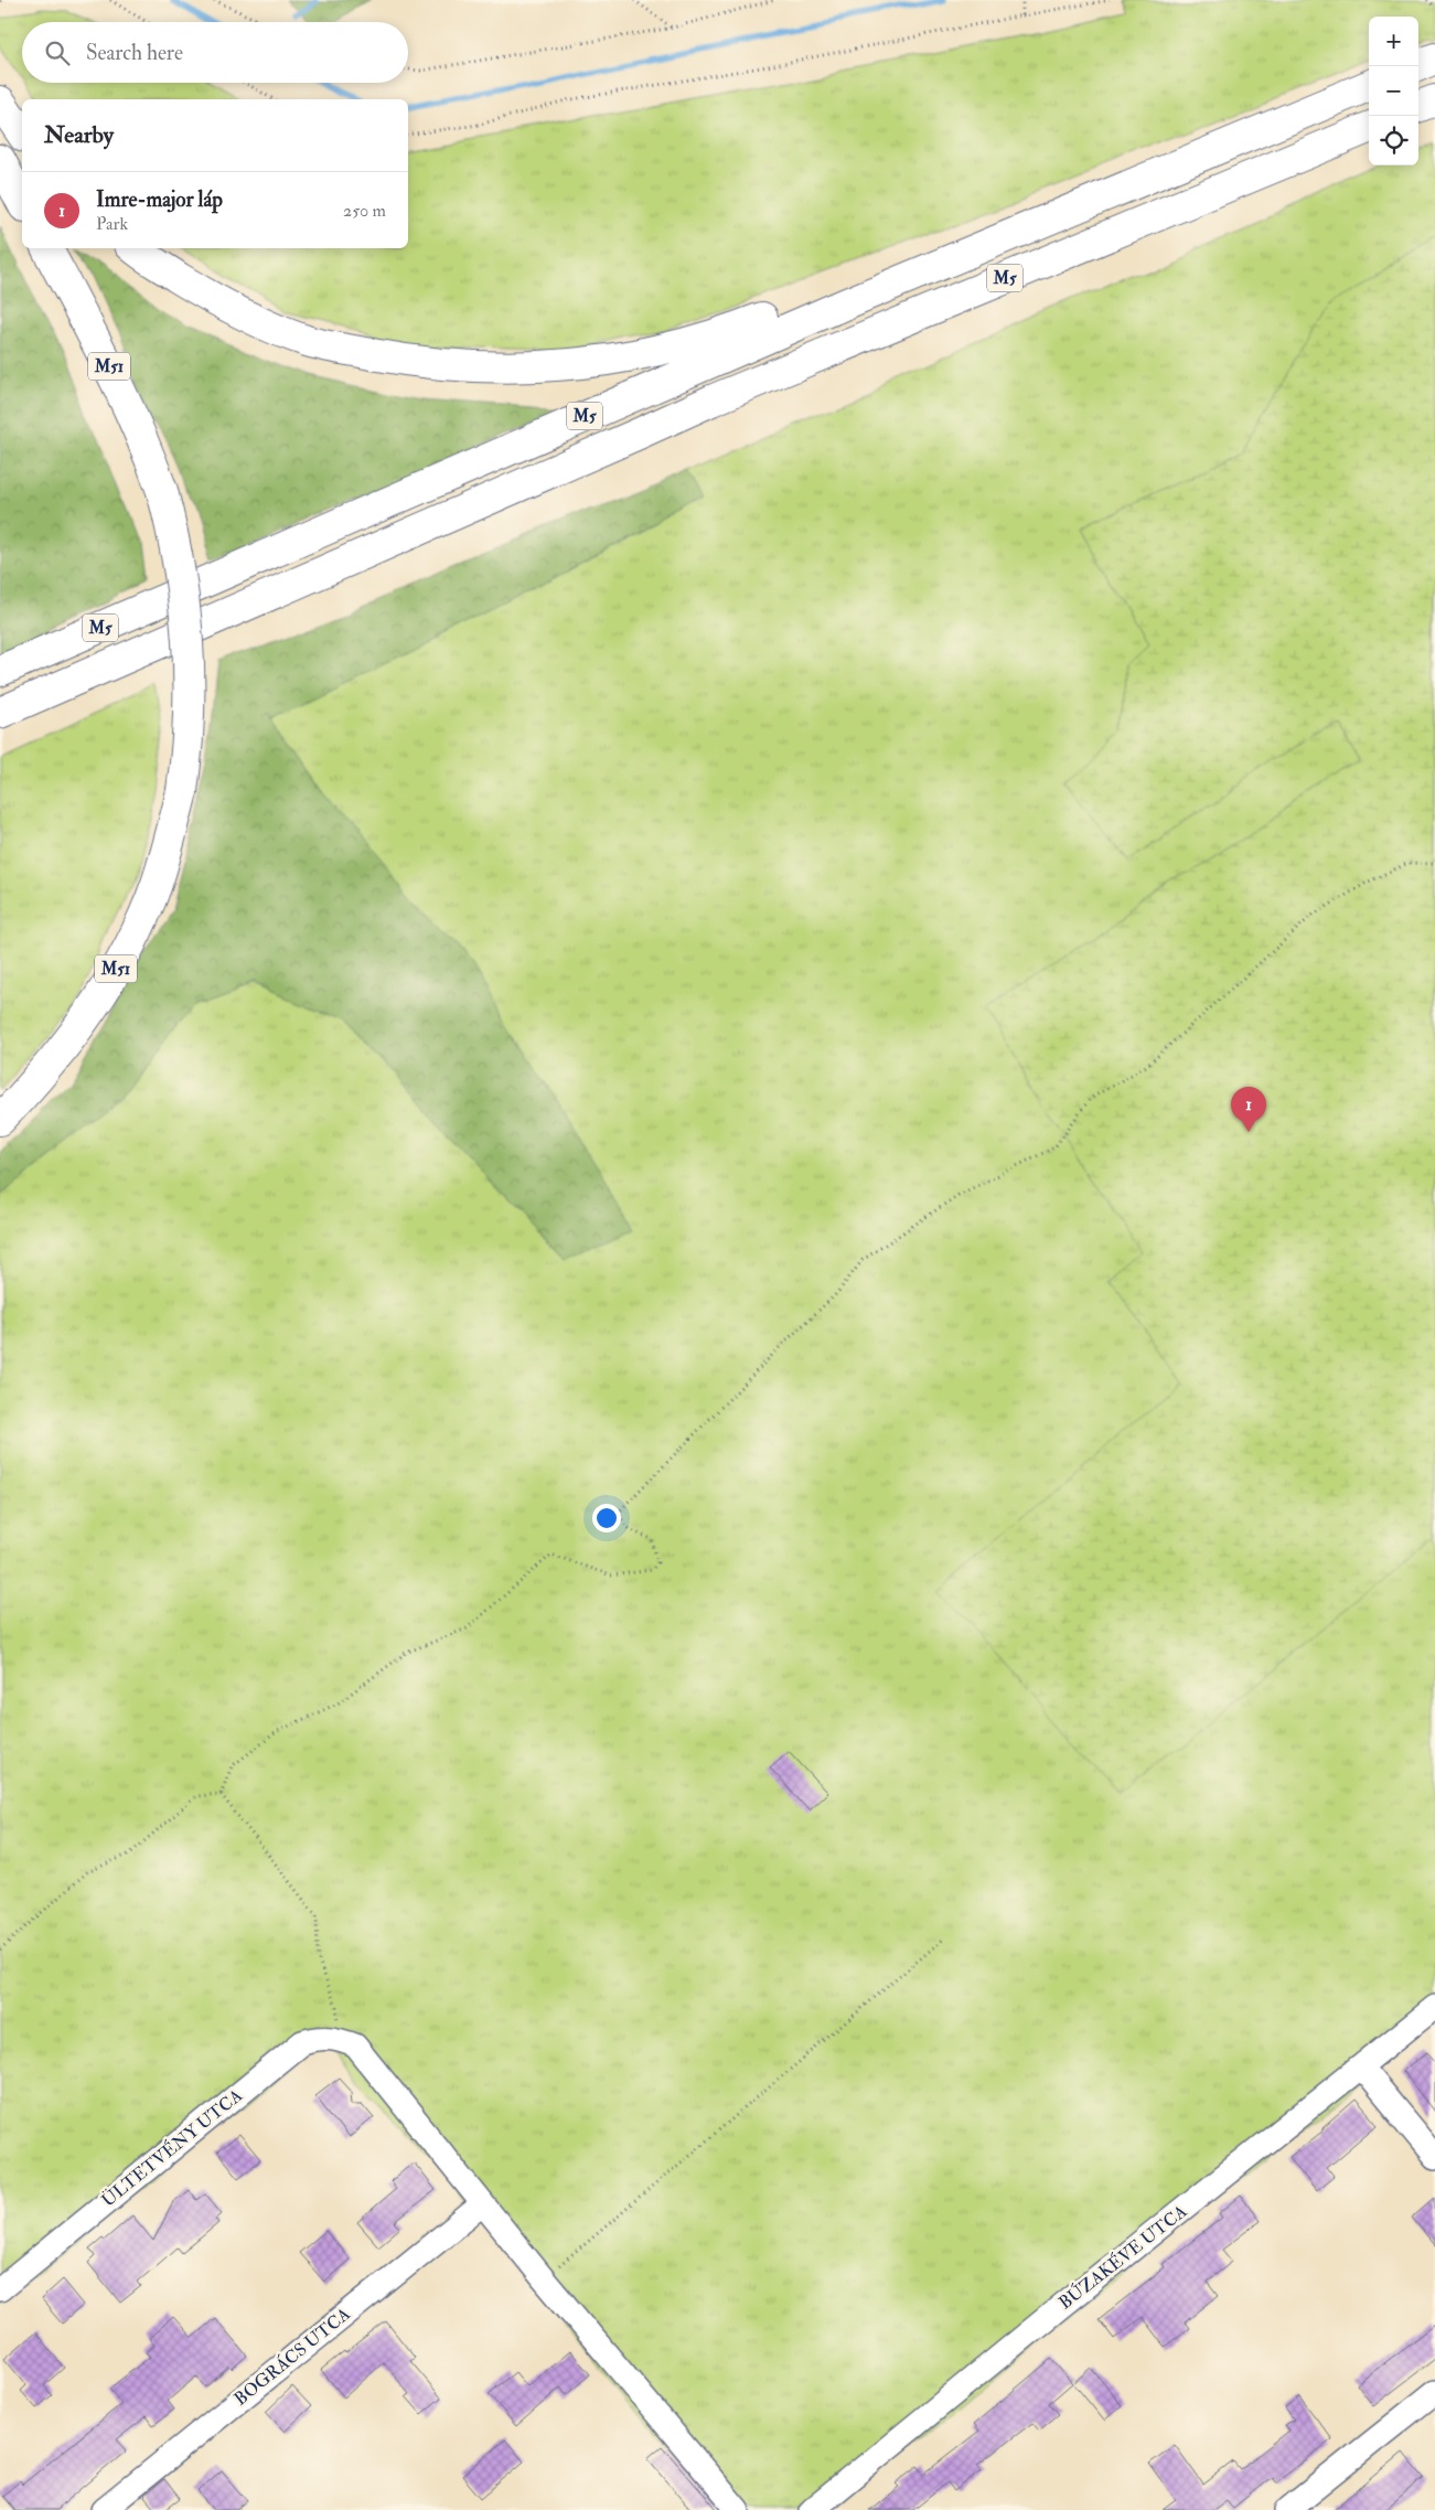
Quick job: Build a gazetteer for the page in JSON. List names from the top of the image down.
{
  "streets": {
    "highway": ["M5", "M51"],
    "street": ["ÜLTETVÉNY UTCA", "BÚZAKÉVE UTCA", "BOGRÁCS UTCA"]
  },
  "page": {
    "map_buttons": ["+", "−"],
    "search": "Search here",
    "heading": "Nearby",
    "list": [
      {
        "mark": "1",
        "name": "Imre-major láp",
        "note": "Park",
        "value": "250 m"
      }
    ],
    "pins": "1"
  }
}
